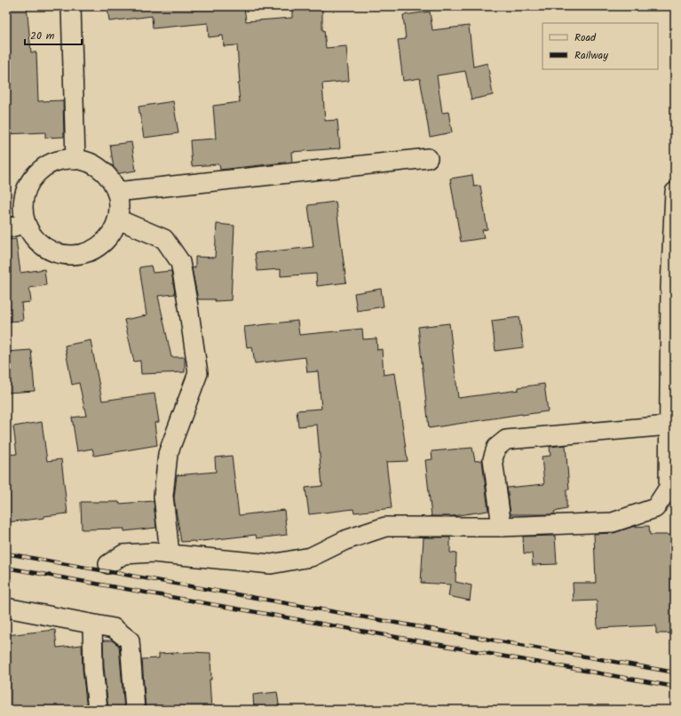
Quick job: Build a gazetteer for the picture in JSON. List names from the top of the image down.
{
  "legend": ["Road", "Railway"],
  "scale_bar": "20 m"
}
